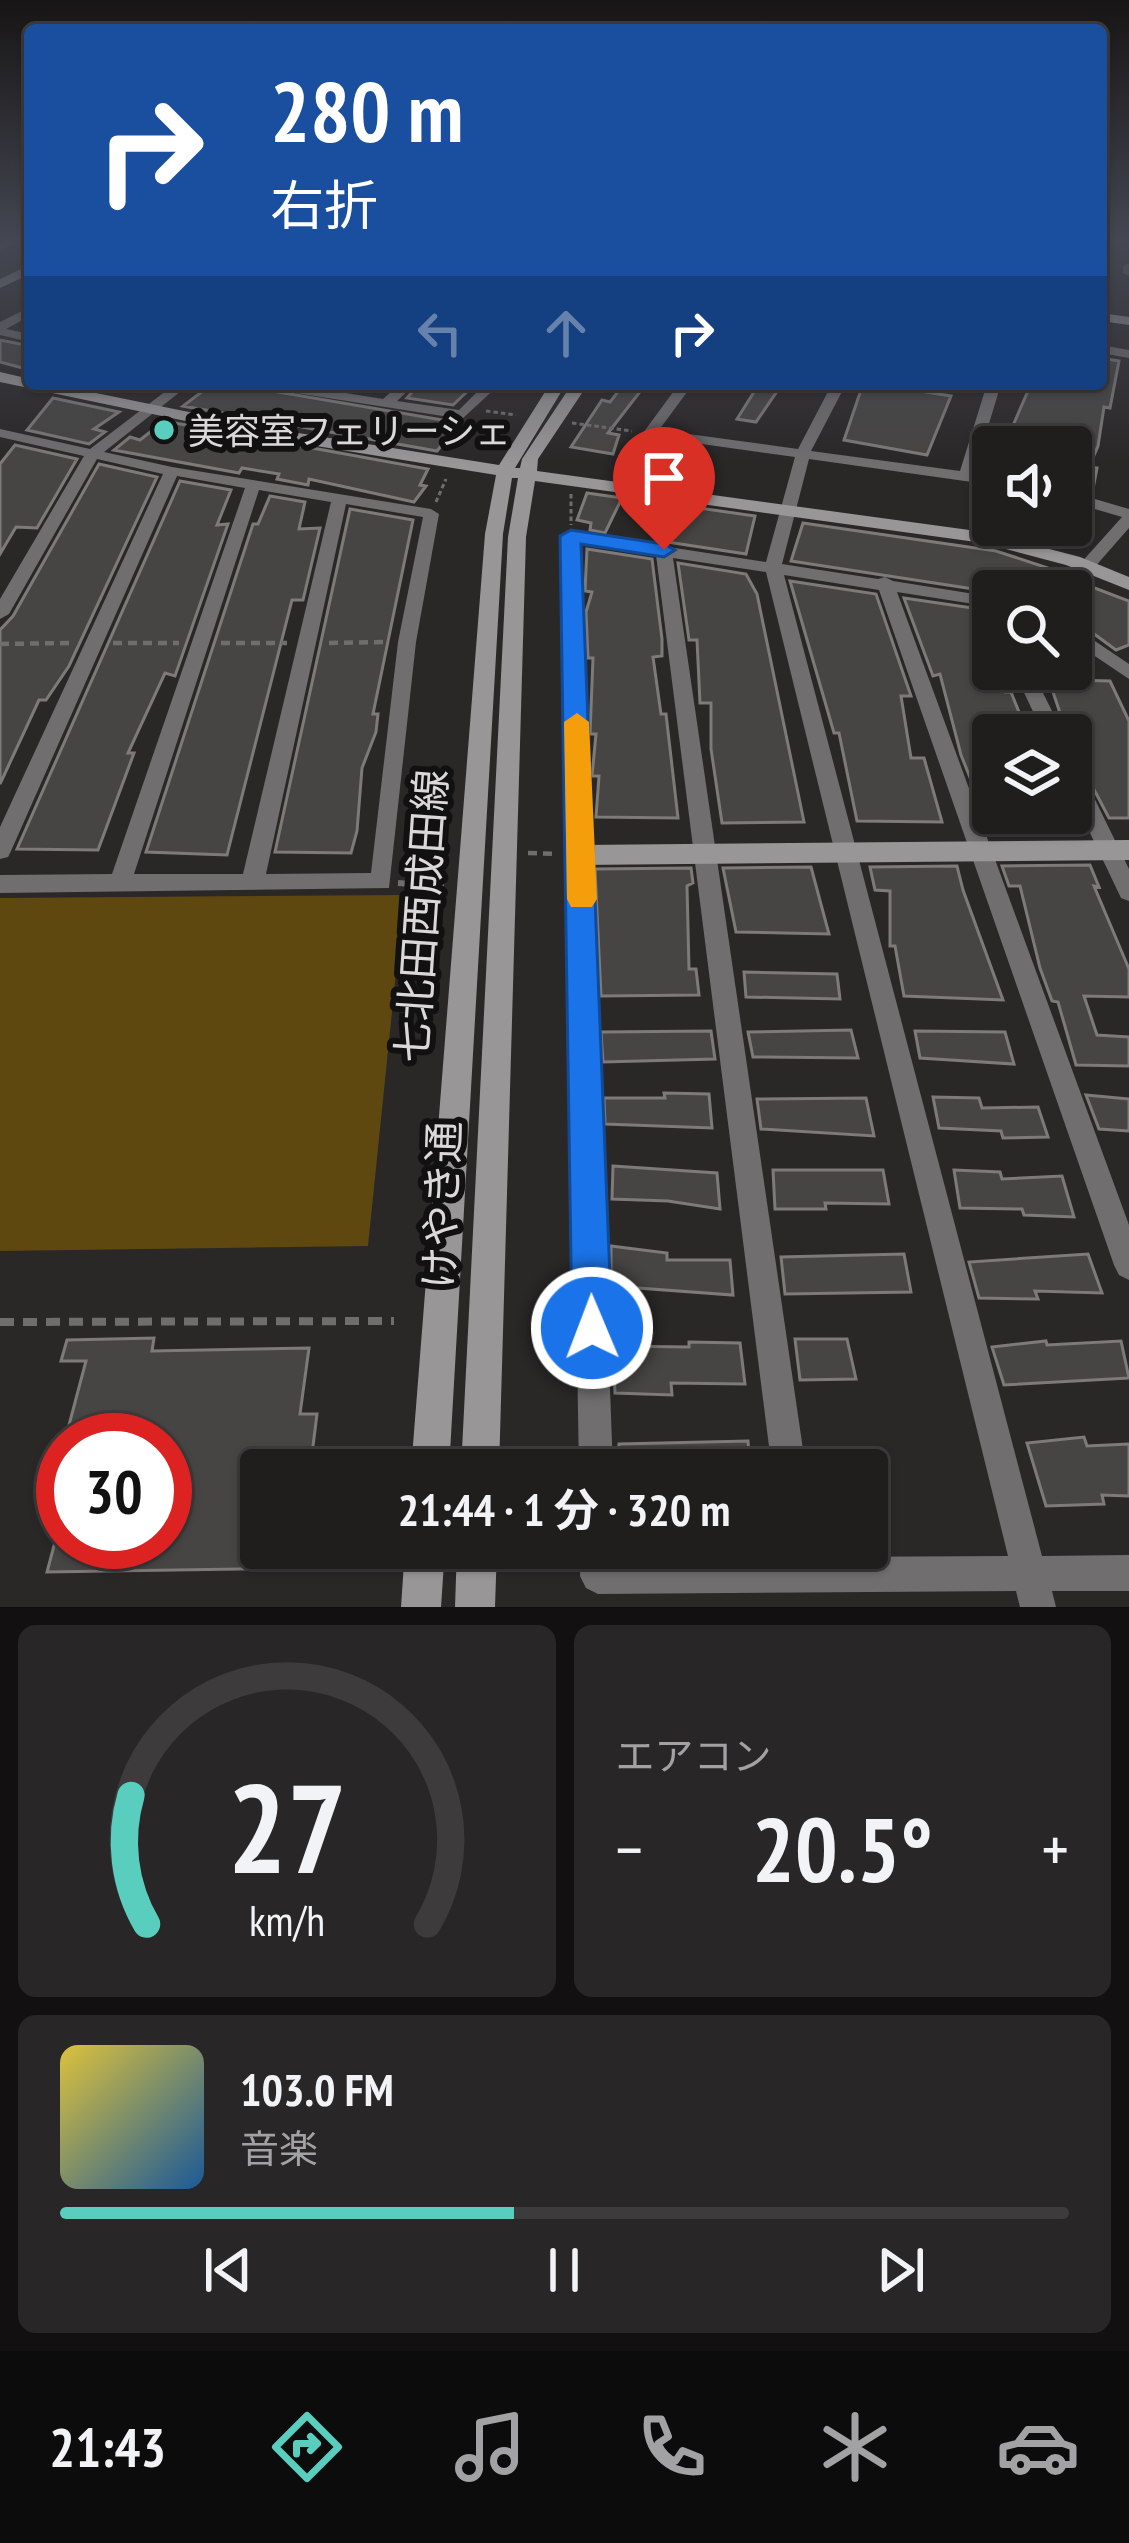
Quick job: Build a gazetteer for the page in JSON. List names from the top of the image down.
{
  "streets": {
    "street": ["七北田西成田線", "けやき通"]
  },
  "crossings": [
    ["七北田西成田線", "けやき通"]
  ],
  "places": ["美容室フェリーシェ"],
  "page": {
    "turn": ["280 m", "右折"],
    "limit": "30",
    "trip": "21:44 · 1 分 · 320 m",
    "tile": "エアコン",
    "heat": ["−", "20.5°", "+"],
    "song": ["103.0 FM", "音楽"],
    "tabs": "21:43",
    "gauge": ["27", "km/h"]
  }
}
